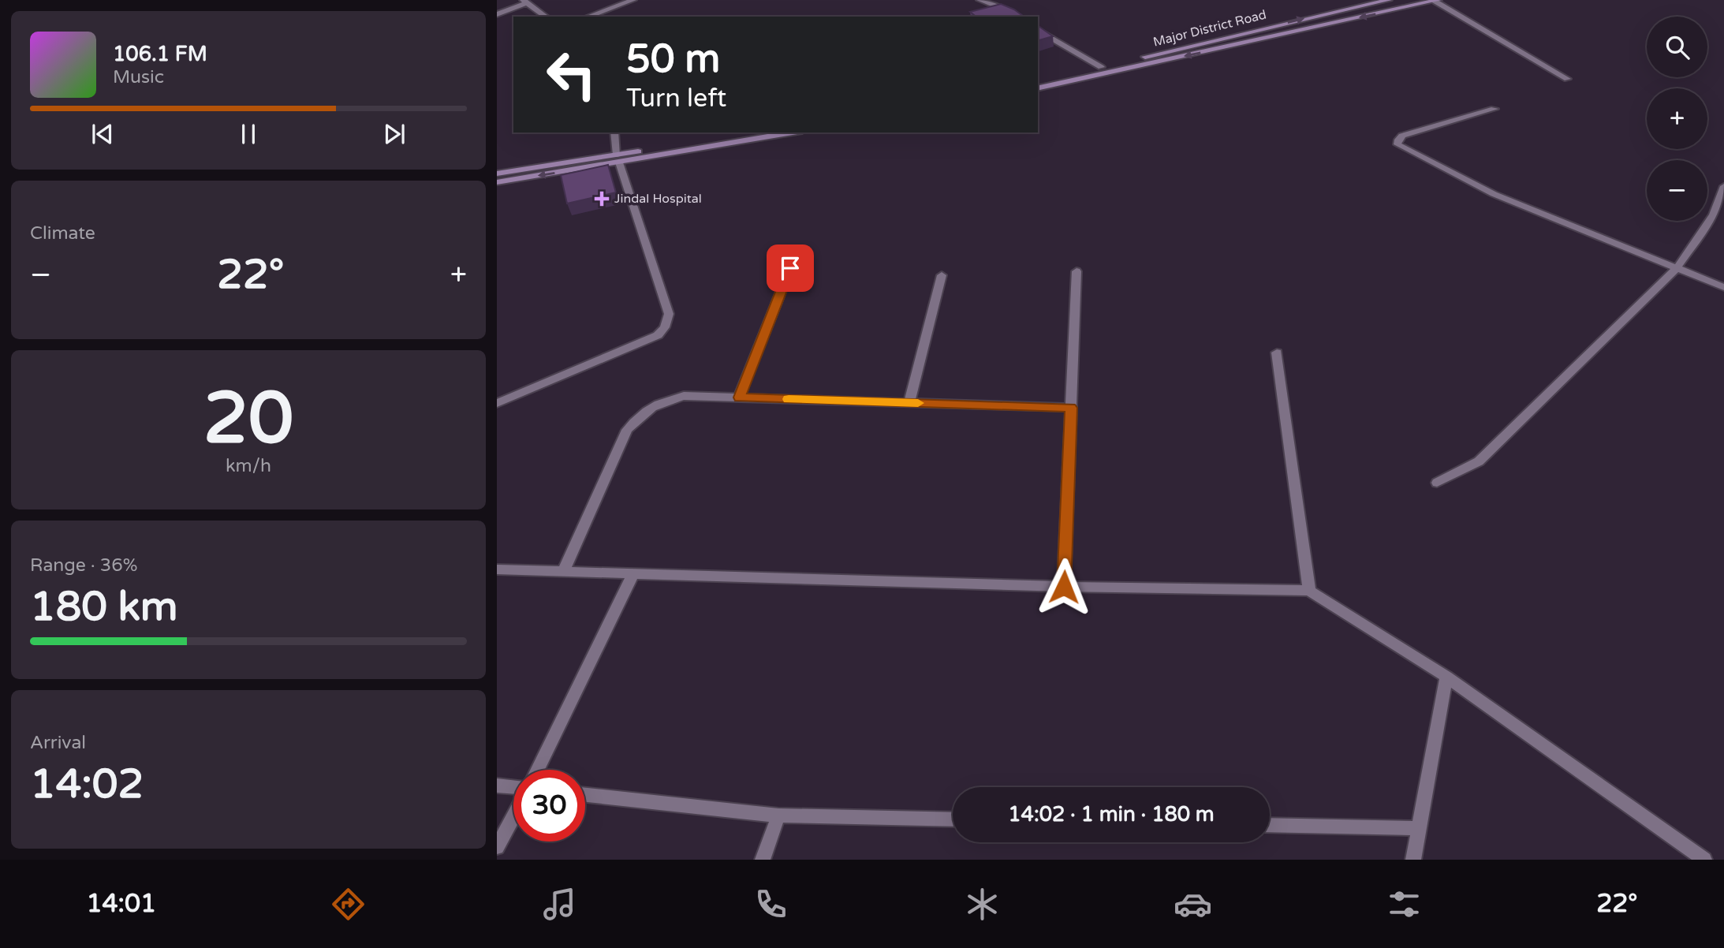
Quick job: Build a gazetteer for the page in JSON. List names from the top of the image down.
{
  "streets": {
    "street": ["Major District Road"]
  },
  "places": {
    "health": ["Jindal Hospital"]
  },
  "page": {
    "map_buttons": ["+", "−"],
    "turn": ["50 m", "Turn left"],
    "song": ["106.1 FM", "Music"],
    "tile": [
      "Climate",
      ["20", "km/h"],
      ["Range · 36%", "180 km"],
      ["Arrival", "14:02"]
    ],
    "heat": ["−", "22°", "+"],
    "limit": "30",
    "trip": "14:02 · 1 min · 180 m",
    "tabs": ["14:01", "22°"]
  }
}
